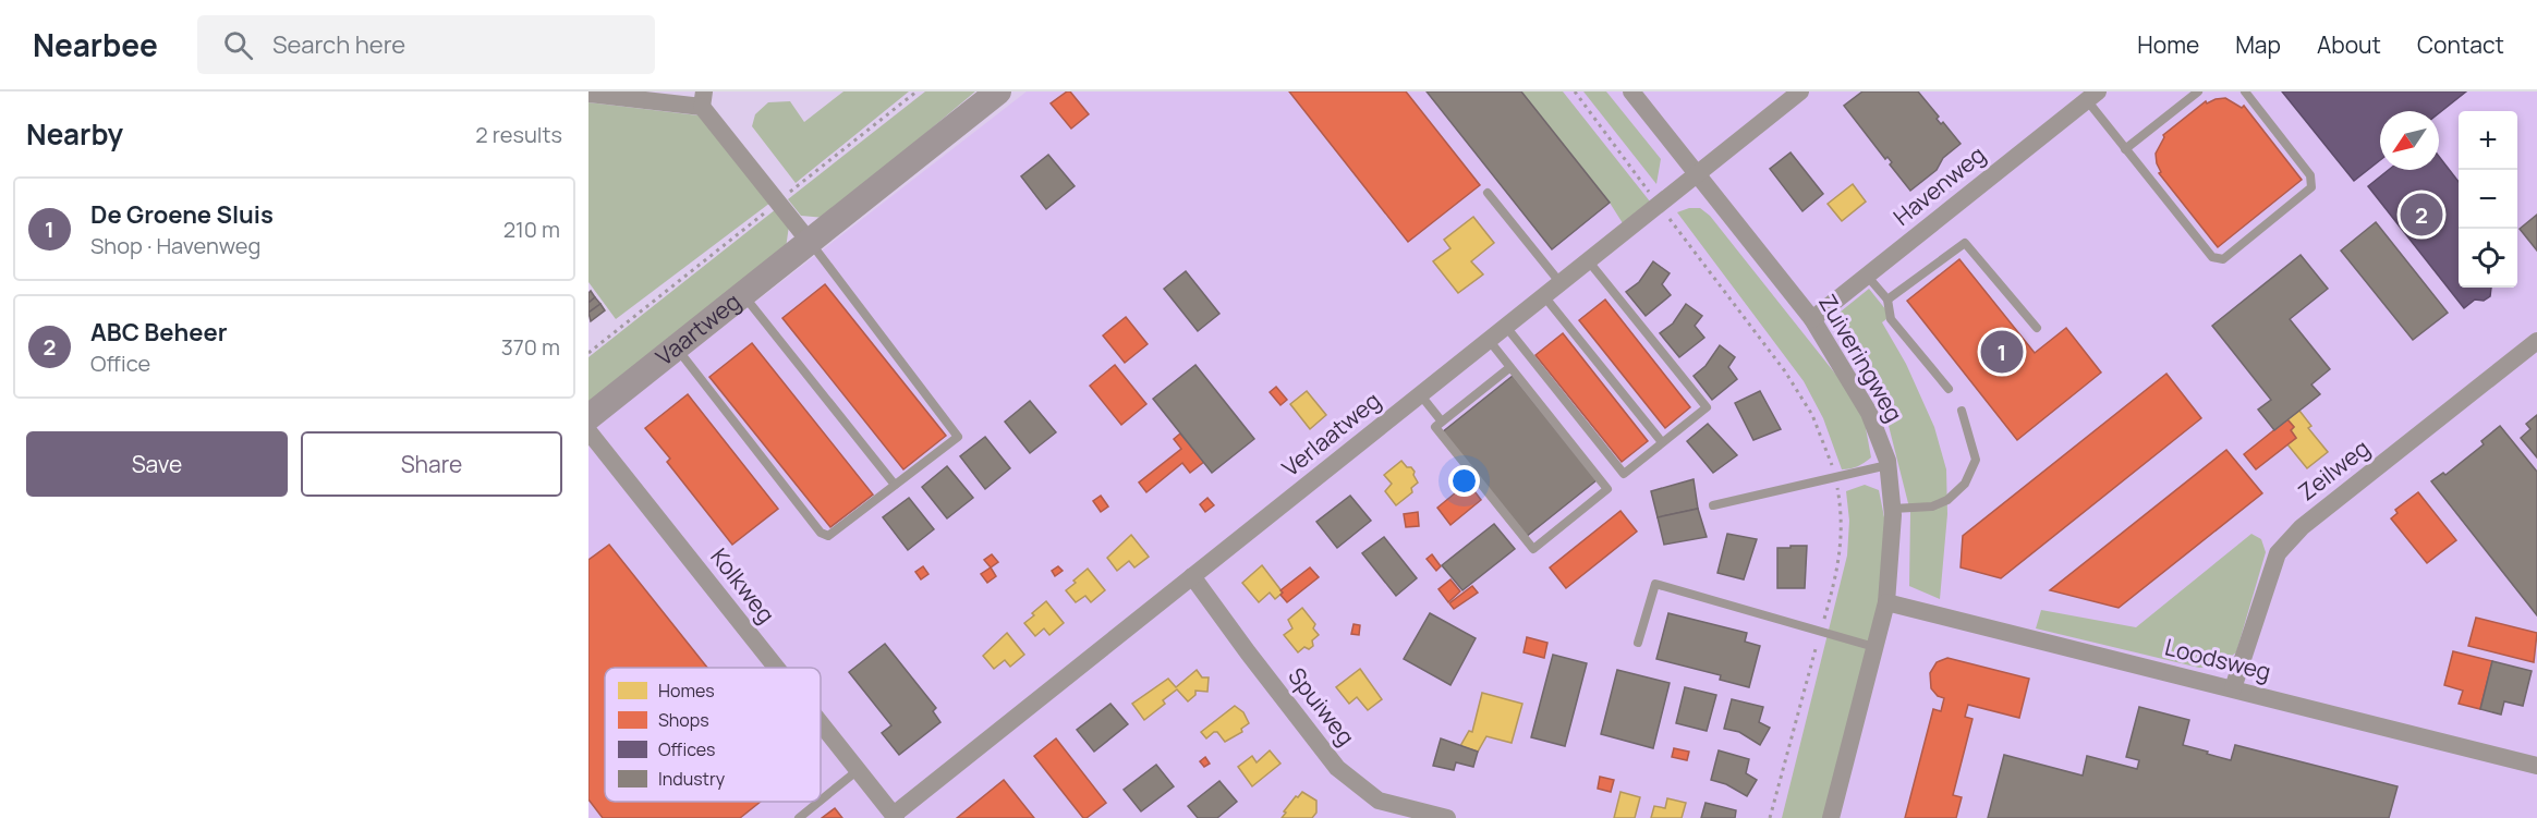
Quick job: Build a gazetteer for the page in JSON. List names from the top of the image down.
{
  "streets": {
    "street": [
      "Havenweg",
      "Vaartweg",
      "Zuiveringweg",
      "Verlaatweg",
      "Zeilweg",
      "Kolkweg",
      "Loodsweg",
      "Spuiweg"
    ]
  },
  "crossings": [
    ["Havenweg", "Zuiveringweg"],
    ["Zuiveringweg", "Verlaatweg"],
    ["Zuiveringweg", "Loodsweg"],
    ["Verlaatweg", "Kolkweg"],
    ["Verlaatweg", "Spuiweg"],
    ["Zeilweg", "Loodsweg"]
  ],
  "legend": [
    "Homes",
    "Shops",
    "Offices",
    "Industry"
  ],
  "north": "bottom left",
  "page": {
    "header": "Nearbee",
    "search": "Search here",
    "nav": [
      "Home",
      "Map",
      "About",
      "Contact"
    ],
    "heading": ["Nearby", "2 results"],
    "map_buttons": ["+", "−"],
    "list": [
      {
        "mark": "1",
        "name": "De Groene Sluis",
        "note": "Shop · Havenweg",
        "value": "210 m"
      },
      {
        "mark": "2",
        "name": "ABC Beheer",
        "note": "Office",
        "value": "370 m"
      }
    ],
    "pins": ["2", "1"],
    "buttons": ["Save", "Share"]
  }
}
